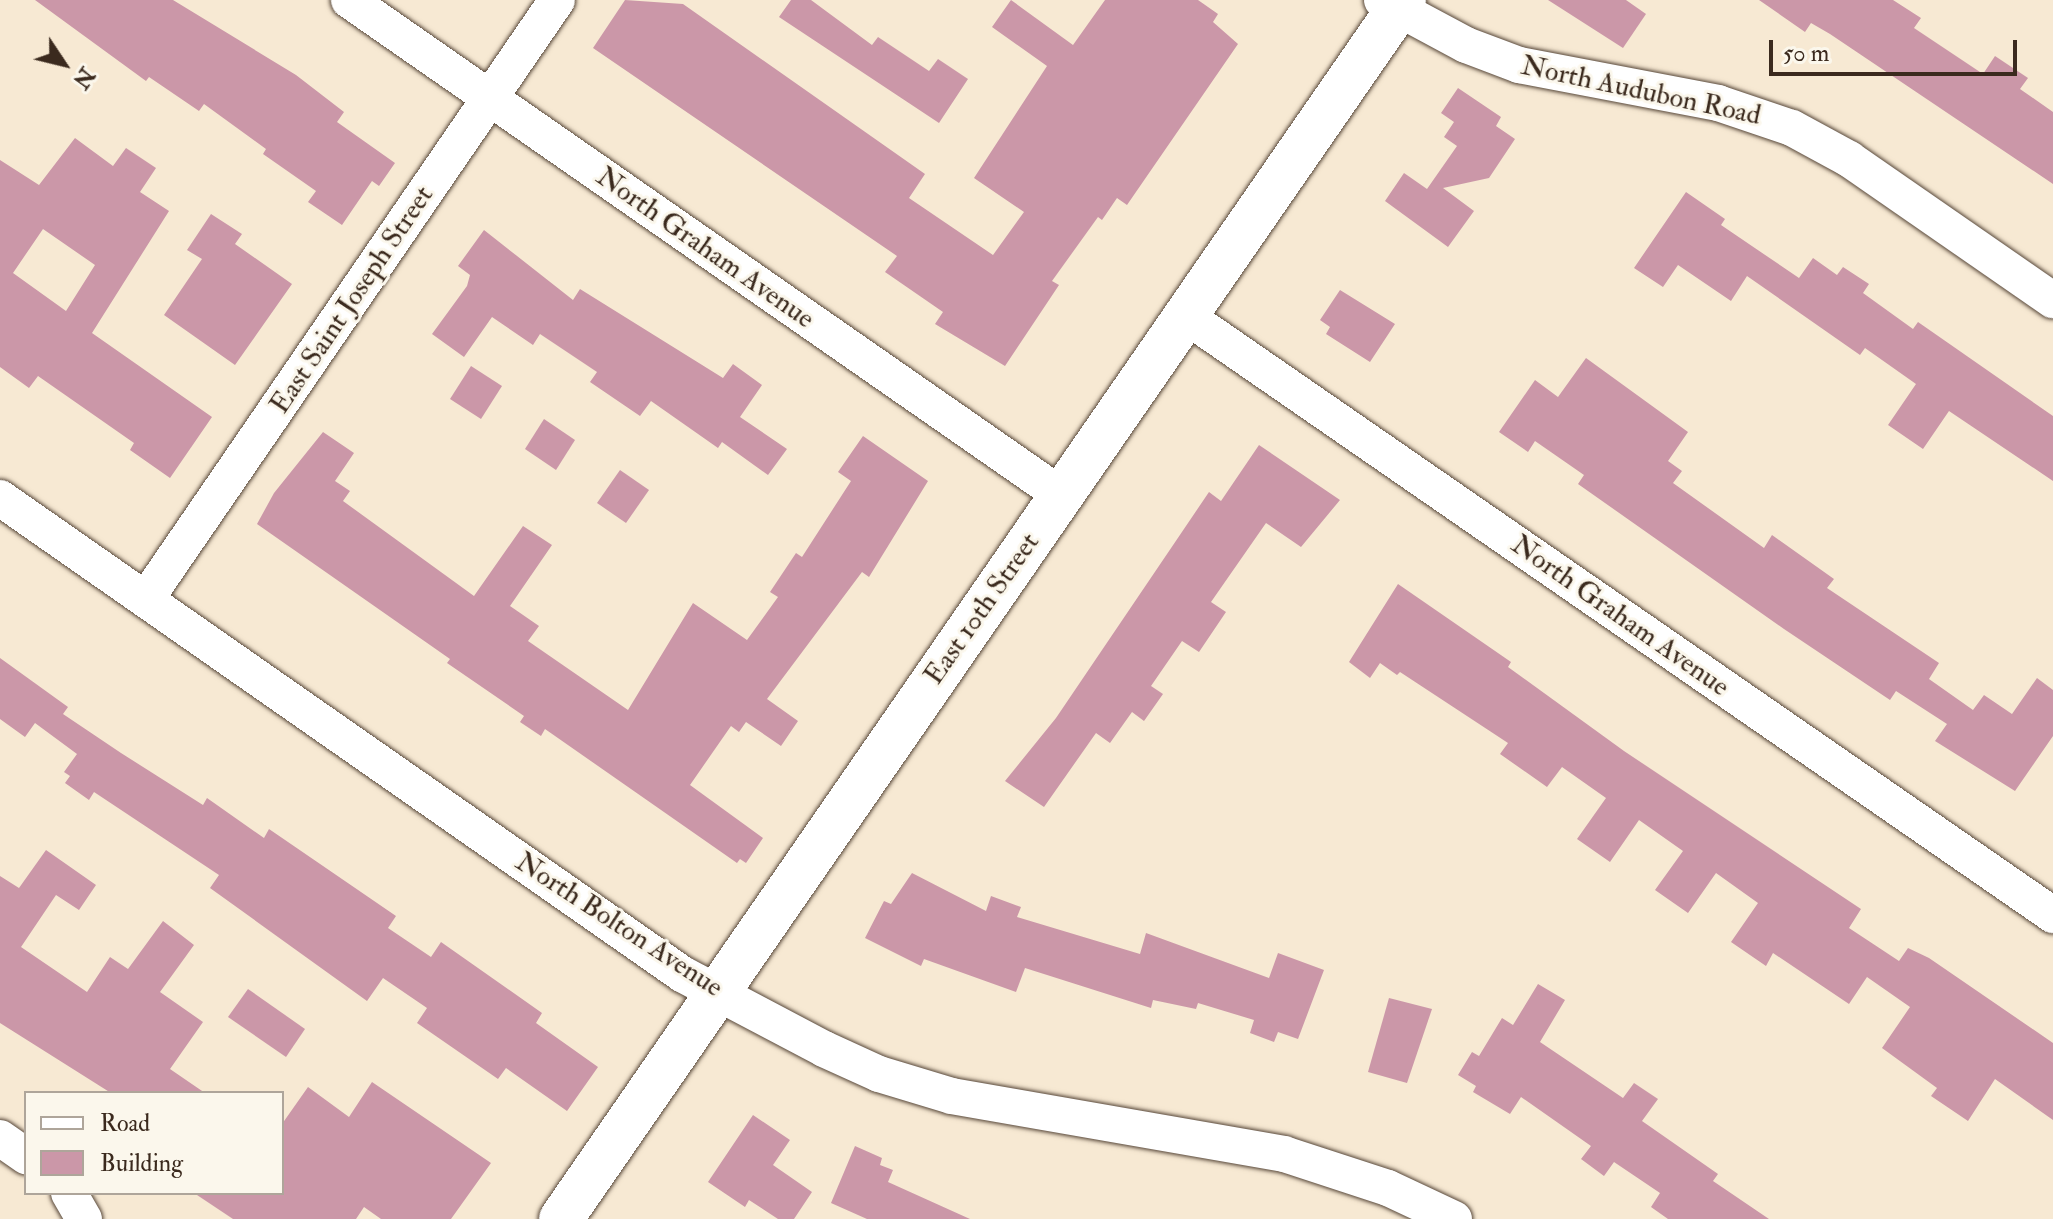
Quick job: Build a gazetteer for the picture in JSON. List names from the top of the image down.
{
  "streets": {
    "main road": ["East 10th Street"],
    "street": [
      "North Audubon Road",
      "North Graham Avenue",
      "East Saint Joseph Street",
      "North Bolton Avenue"
    ]
  },
  "crossings": [
    ["North Audubon Road", "East 10th Street"],
    ["North Graham Avenue", "East Saint Joseph Street"],
    ["North Graham Avenue", "East 10th Street"],
    ["East Saint Joseph Street", "North Bolton Avenue"],
    ["East 10th Street", "North Bolton Avenue"]
  ],
  "legend": ["Road", "Building"],
  "scale_bar": "50 m",
  "north": "bottom right"
}
